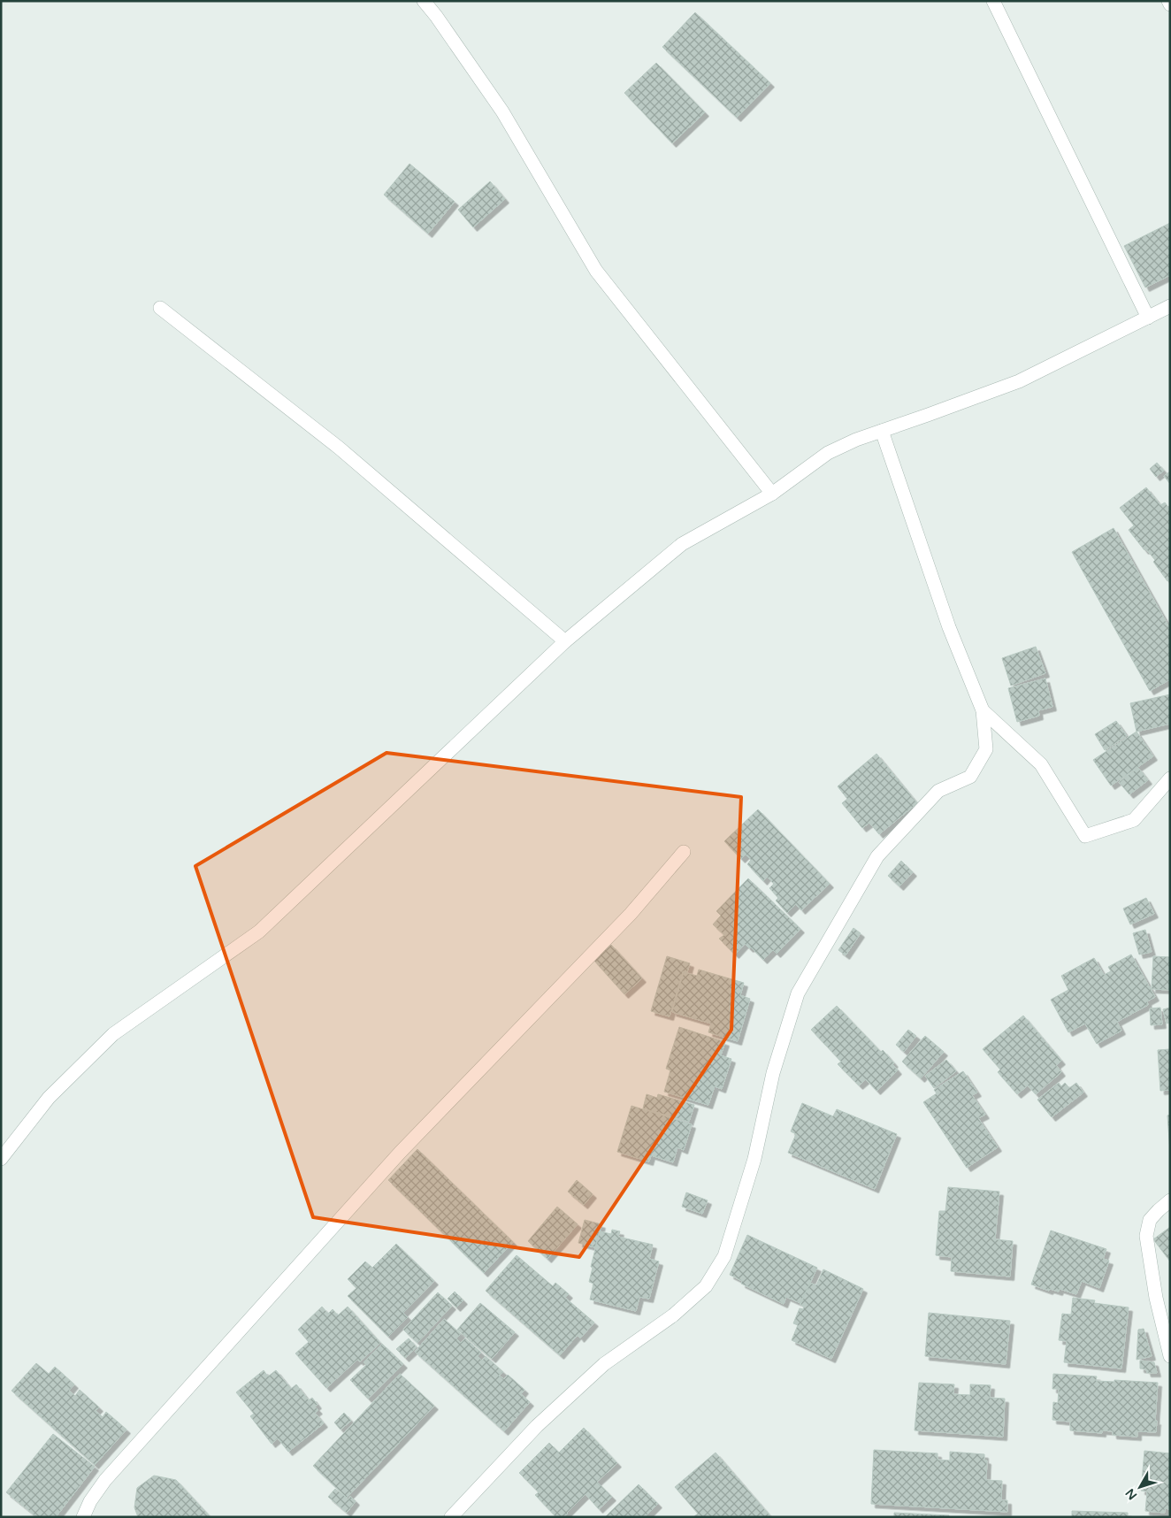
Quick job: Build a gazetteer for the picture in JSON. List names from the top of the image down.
{
  "north": "bottom left"
}
